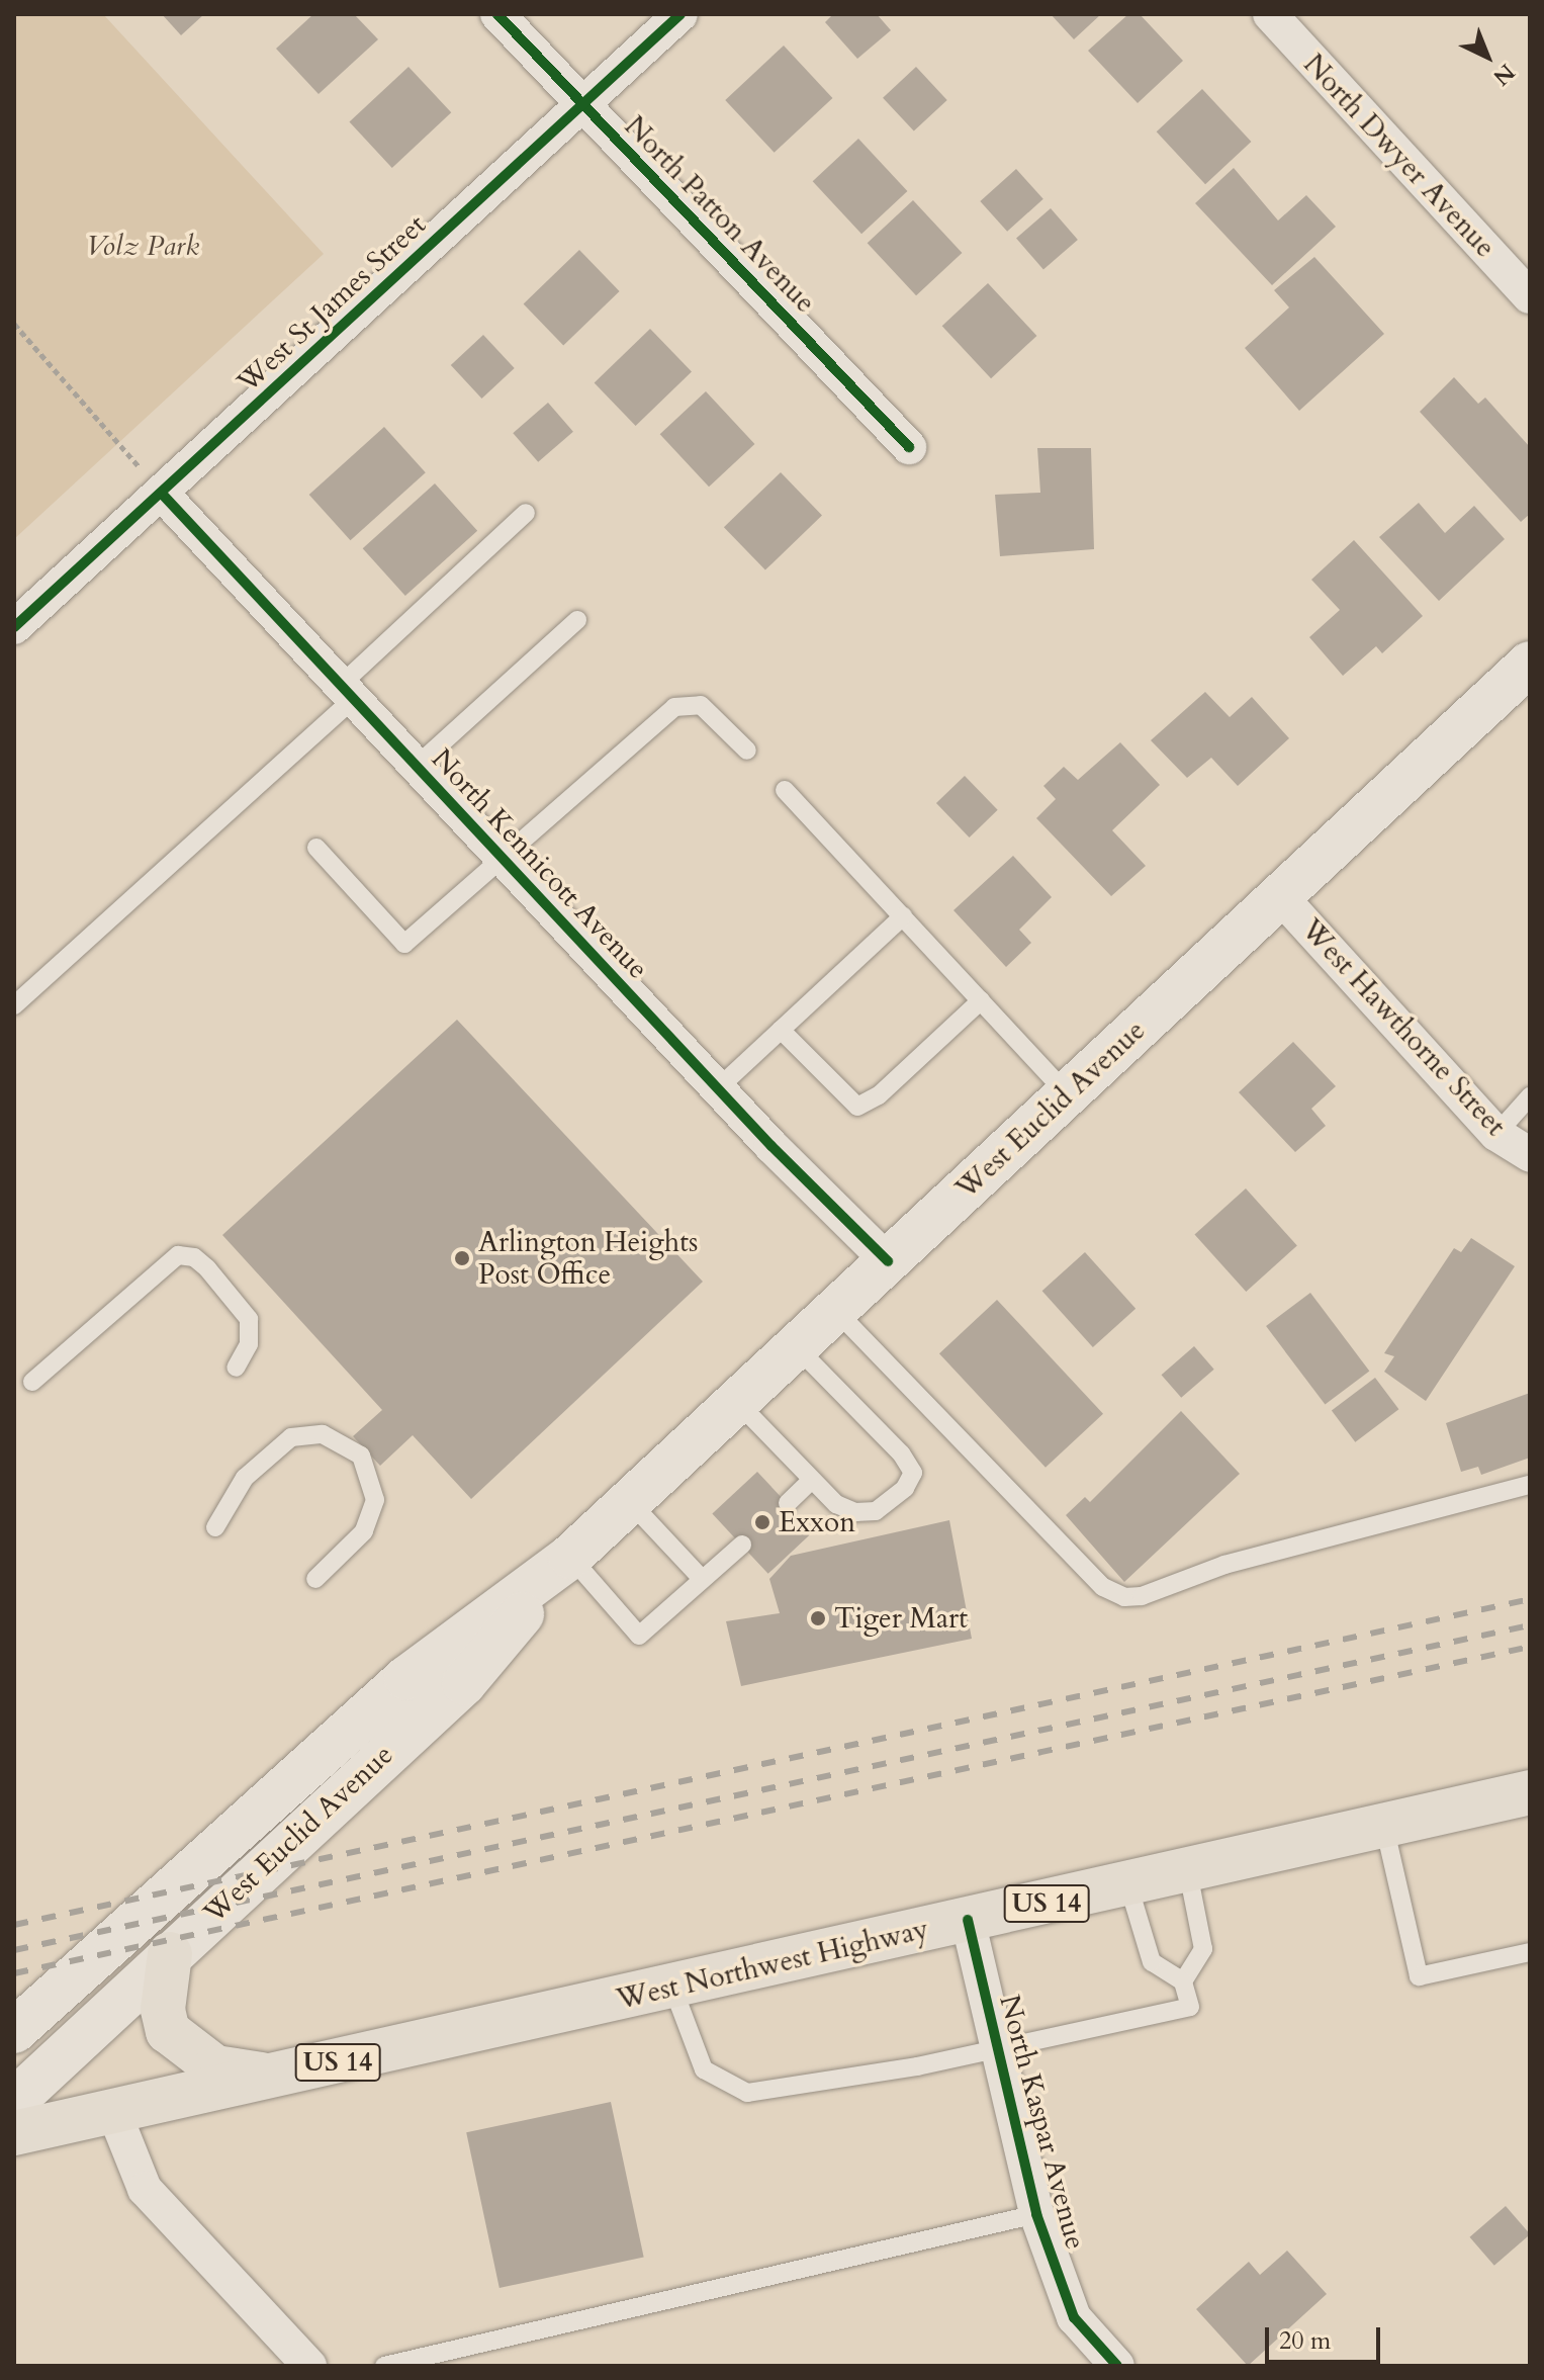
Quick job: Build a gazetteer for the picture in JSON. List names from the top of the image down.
{
  "streets": {
    "main road": ["West Euclid Avenue", "US 14", "West Northwest Highway"],
    "street": [
      "North Dwyer Avenue",
      "North Patton Avenue",
      "West St James Street",
      "North Kennicott Avenue",
      "West Hawthorne Street",
      "North Kaspar Avenue"
    ]
  },
  "crossings": [
    ["North Patton Avenue", "West St James Street"],
    ["West St James Street", "North Kennicott Avenue"],
    ["North Kennicott Avenue", "West Euclid Avenue"],
    ["West Hawthorne Street", "West Euclid Avenue"],
    ["West Northwest Highway", "North Kaspar Avenue"]
  ],
  "parks": ["Volz Park"],
  "places": ["Arlington Heights Post Office", "Exxon", "Tiger Mart"],
  "scale_bar": "20 m",
  "north": "bottom right"
}
